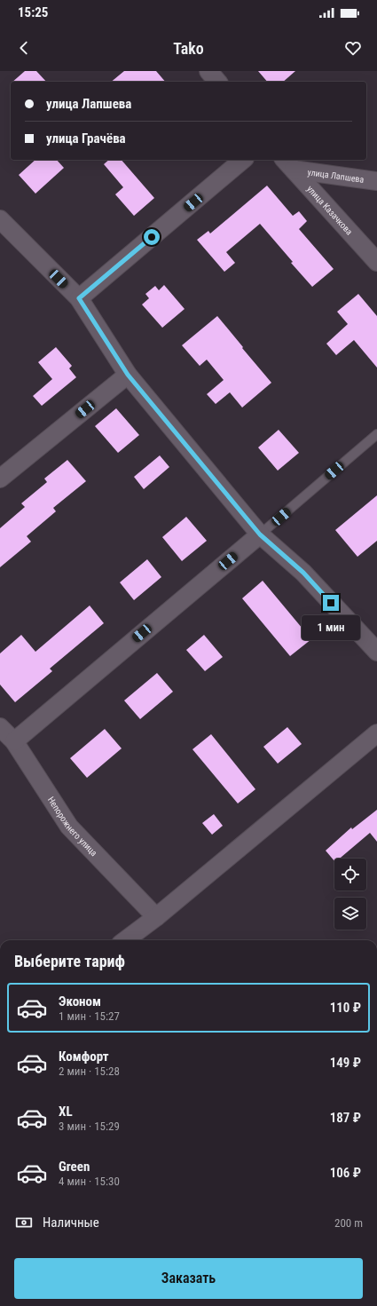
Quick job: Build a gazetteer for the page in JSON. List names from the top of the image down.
{
  "streets": {
    "street": ["улица Лапшева", "улица Казачкова", "Непорожнего улица"]
  },
  "crossings": [
    ["улица Лапшева", "улица Казачкова"]
  ],
  "page": {
    "status": "15:25",
    "header": "Tako",
    "banner": ["улица Лапшева", "улица Грачёва"],
    "bubble": "1 мин",
    "heading": "Выберите тариф",
    "list": [
      {
        "name": "Эконом",
        "note": "1 мин · 15:27",
        "value": "110 ₽"
      },
      {
        "name": "Комфорт",
        "note": "2 мин · 15:28",
        "value": "149 ₽"
      },
      {
        "name": "XL",
        "note": "3 мин · 15:29",
        "value": "187 ₽"
      },
      {
        "name": "Green",
        "note": "4 мин · 15:30",
        "value": "106 ₽"
      }
    ],
    "pay": ["Наличные", "200 m"],
    "buttons": "Заказать"
  }
}
